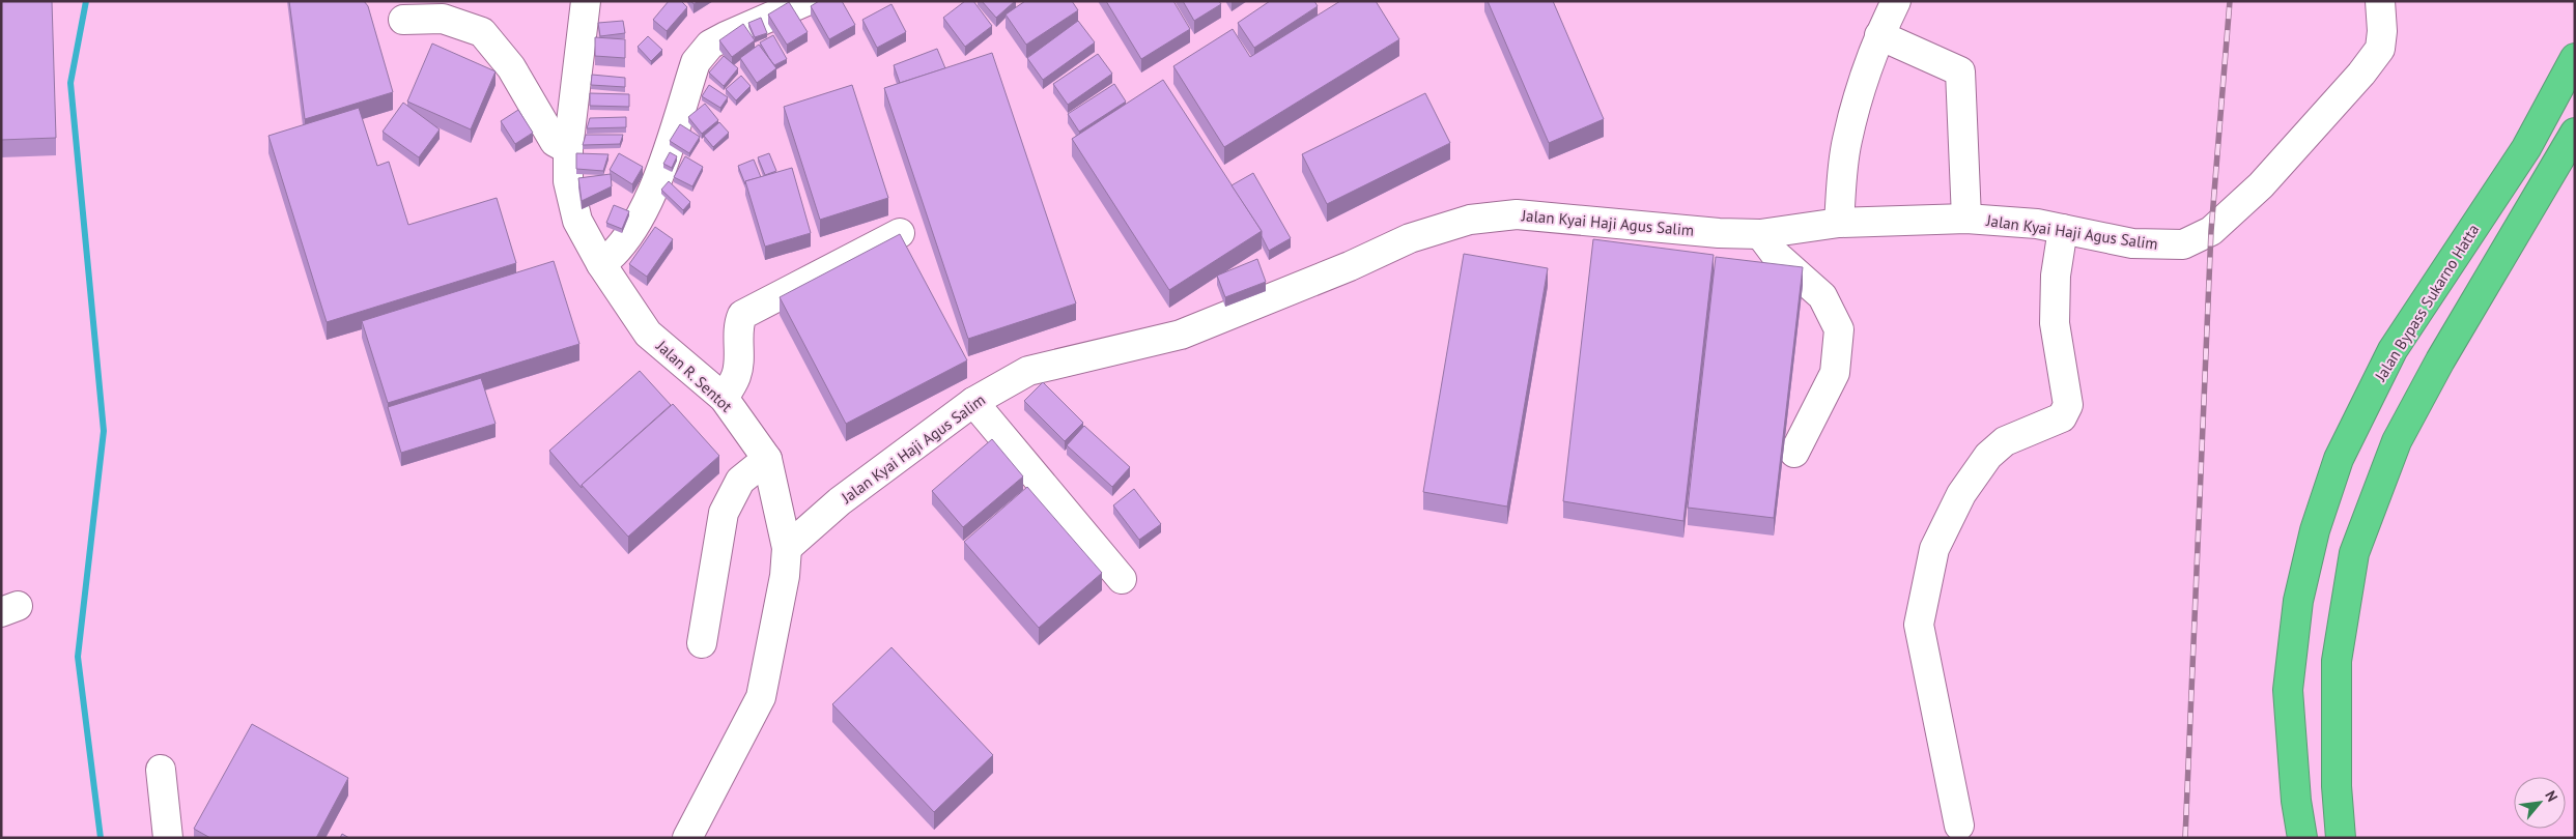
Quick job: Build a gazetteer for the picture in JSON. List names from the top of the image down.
{
  "streets": {
    "highway": ["Jalan Bypass Sukarno Hatta"],
    "street": ["Jalan Kyai Haji Agus Salim", "Jalan R. Sentot"]
  },
  "crossings": [
    ["Jalan Kyai Haji Agus Salim", "Jalan R. Sentot"]
  ],
  "north": "top right"
}
